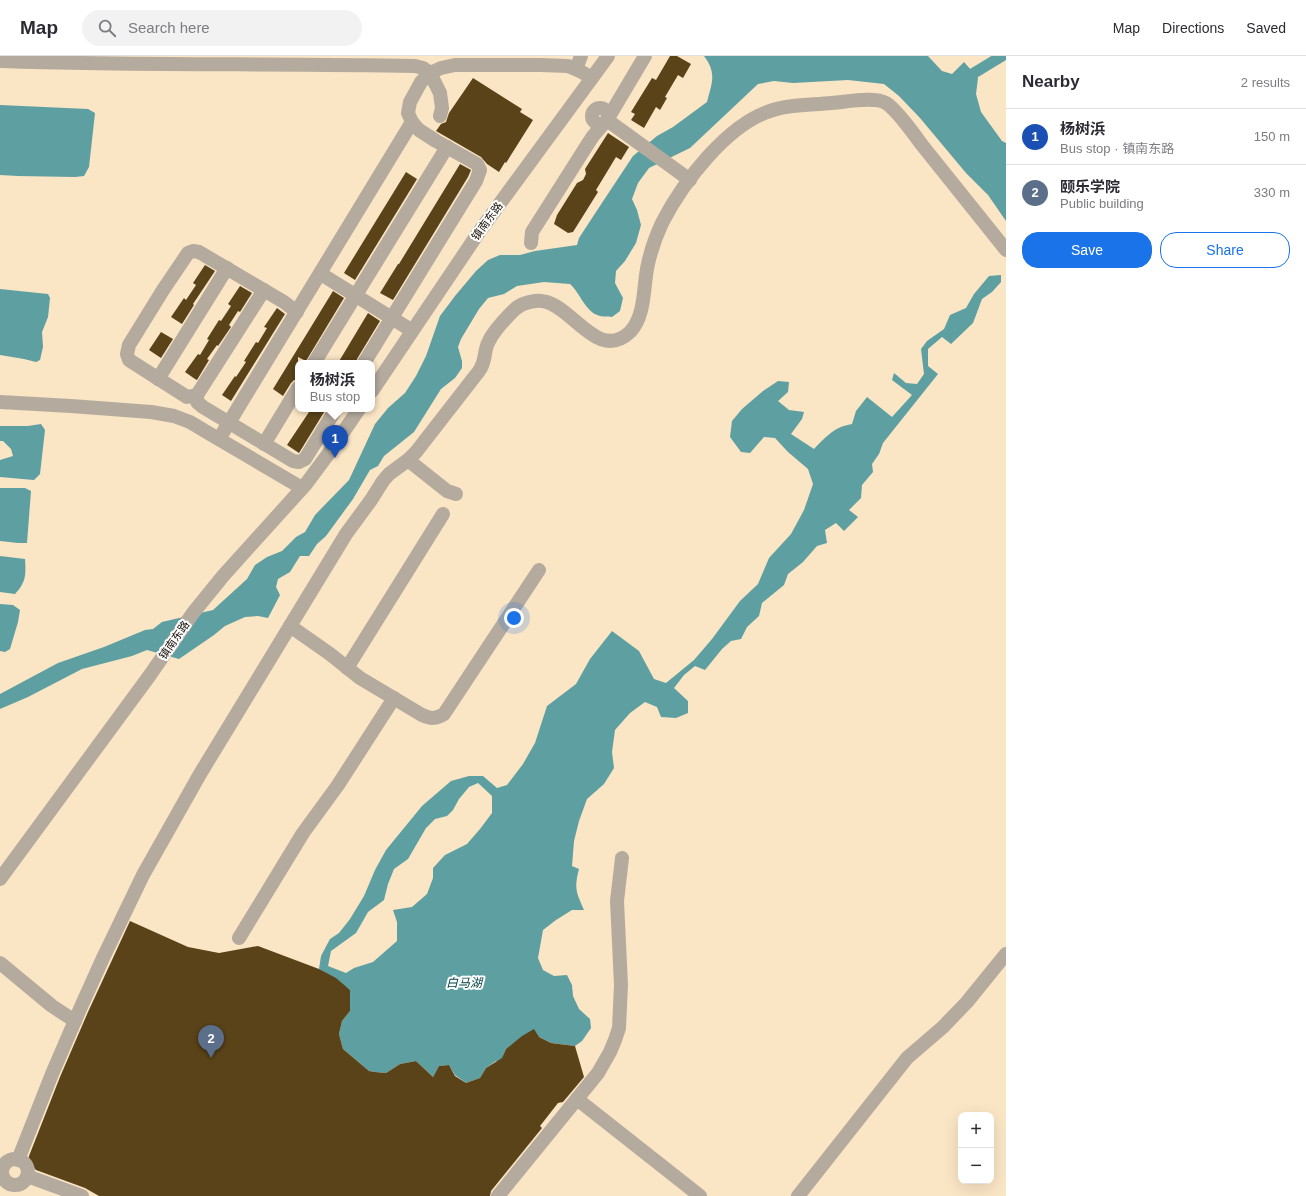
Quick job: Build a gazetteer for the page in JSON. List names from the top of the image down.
{
  "streets": {
    "street": ["镇南东路"]
  },
  "water": ["白马湖"],
  "page": {
    "header": "Map",
    "search": "Search here",
    "nav": ["Map", "Directions", "Saved"],
    "heading": ["Nearby", "2 results"],
    "list": [
      {
        "mark": "1",
        "name": "杨树浜",
        "note": "Bus stop · 镇南东路",
        "value": "150 m"
      },
      {
        "mark": "2",
        "name": "颐乐学院",
        "note": "Public building",
        "value": "330 m"
      }
    ],
    "buttons": ["Save", "Share"],
    "popup": ["杨树浜", "Bus stop"],
    "pins": ["1", "2"],
    "map_buttons": ["+", "−"]
  }
}
